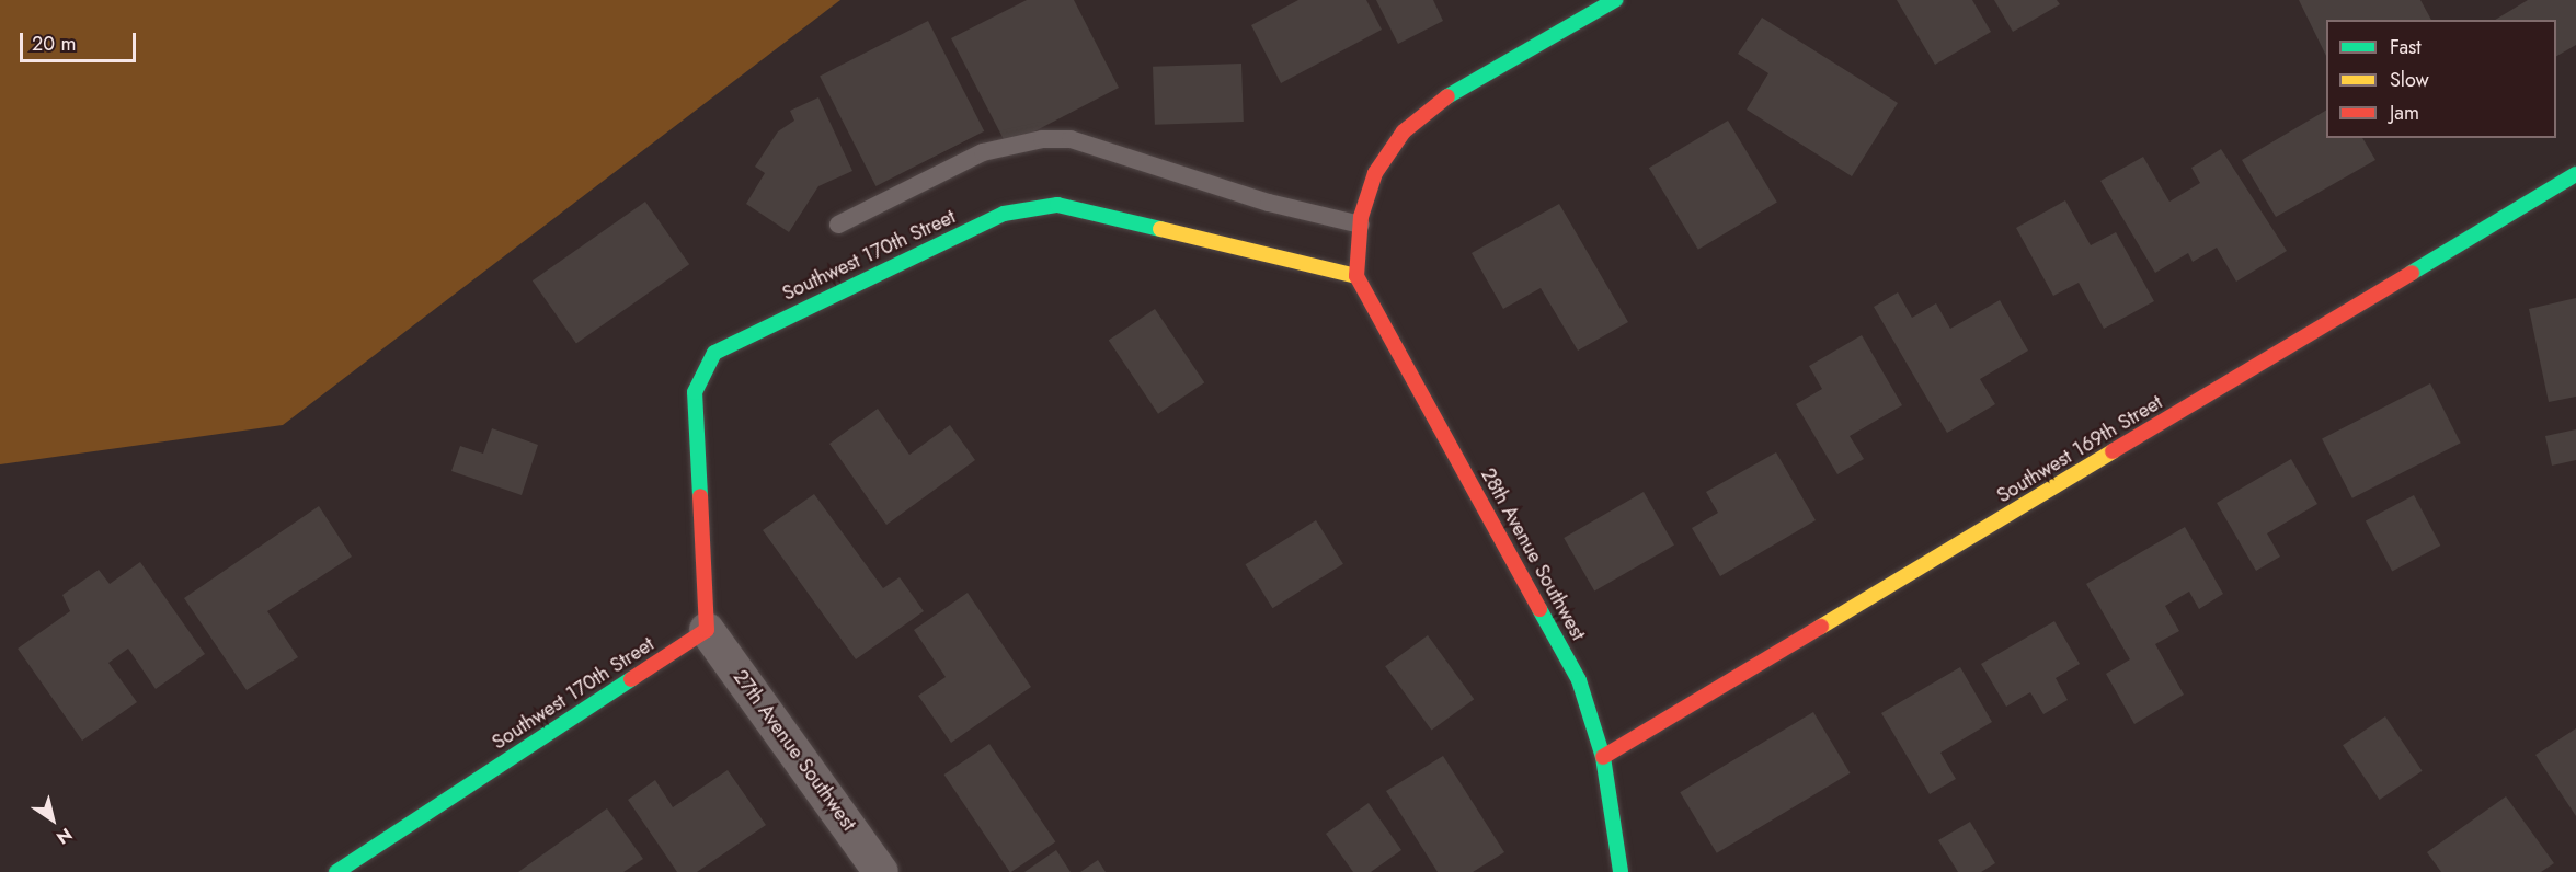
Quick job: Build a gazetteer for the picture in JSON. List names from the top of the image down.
{
  "streets": {
    "street": [
      "Southwest 170th Street",
      "Southwest 169th Street",
      "28th Avenue Southwest",
      "27th Avenue Southwest"
    ]
  },
  "crossings": [
    ["Southwest 170th Street", "28th Avenue Southwest"],
    ["Southwest 170th Street", "27th Avenue Southwest"],
    ["Southwest 169th Street", "28th Avenue Southwest"]
  ],
  "legend": ["Fast", "Slow", "Jam"],
  "scale_bar": "20 m",
  "north": "bottom right"
}
